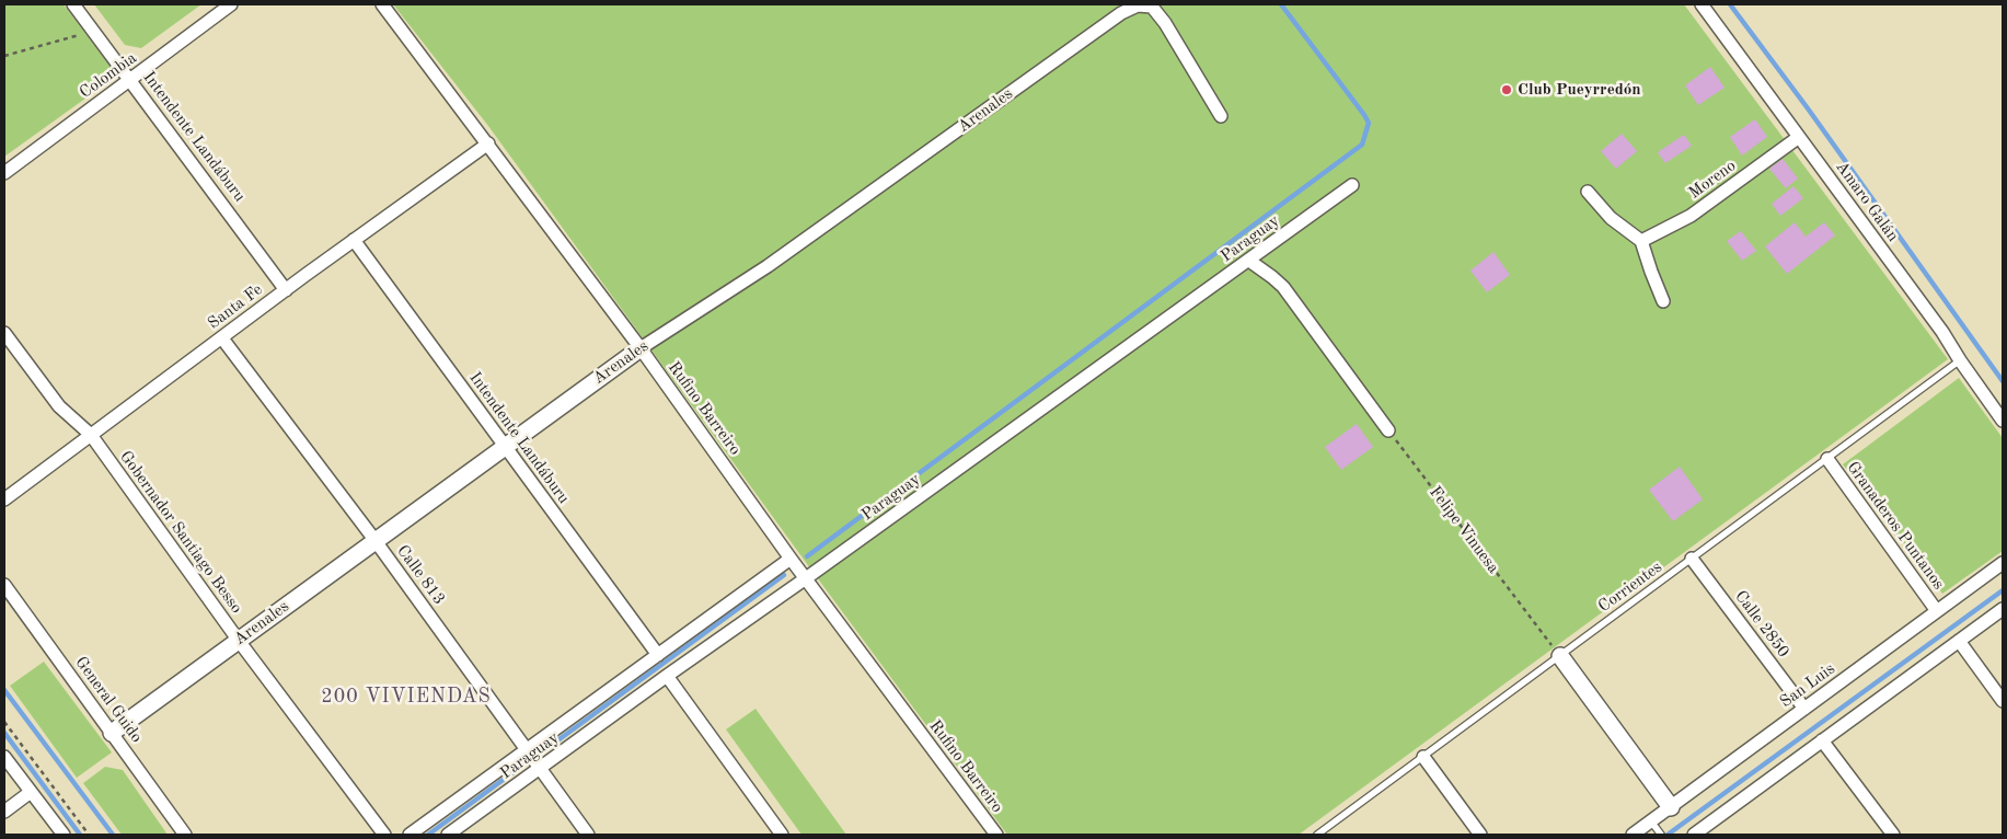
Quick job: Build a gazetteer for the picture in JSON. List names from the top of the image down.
{
  "streets": {
    "street": [
      "Colombia",
      "Arenales",
      "Intendente Landáburu",
      "Moreno",
      "Amaro Galán",
      "Paraguay",
      "Santa Fe",
      "Rufino Barreiro",
      "Granaderos Puntanos",
      "Gobernador Santiago Besso",
      "Calle 813",
      "Calle 2850",
      "San Luis",
      "General Guido"
    ],
    "lane": ["Corrientes"],
    "path": ["Felipe Vinuesa"]
  },
  "crossings": [
    ["Colombia", "Intendente Landáburu"],
    ["Arenales", "Intendente Landáburu"],
    ["Arenales", "Rufino Barreiro"],
    ["Arenales", "Gobernador Santiago Besso"],
    ["Arenales", "Calle 813"],
    ["Arenales", "General Guido"],
    ["Intendente Landáburu", "Paraguay"],
    ["Intendente Landáburu", "Santa Fe"],
    ["Moreno", "Amaro Galán"],
    ["Amaro Galán", "Corrientes"],
    ["Paraguay", "Rufino Barreiro"],
    ["Paraguay", "Calle 813"],
    ["Santa Fe", "Rufino Barreiro"],
    ["Santa Fe", "Gobernador Santiago Besso"],
    ["Santa Fe", "Calle 813"],
    ["Granaderos Puntanos", "Corrientes"],
    ["Granaderos Puntanos", "San Luis"],
    ["Felipe Vinuesa", "Corrientes"],
    ["Corrientes", "Calle 2850"],
    ["Calle 2850", "San Luis"]
  ],
  "districts": ["200 VIVIENDAS"],
  "places": ["Club Pueyrredón"]
}
